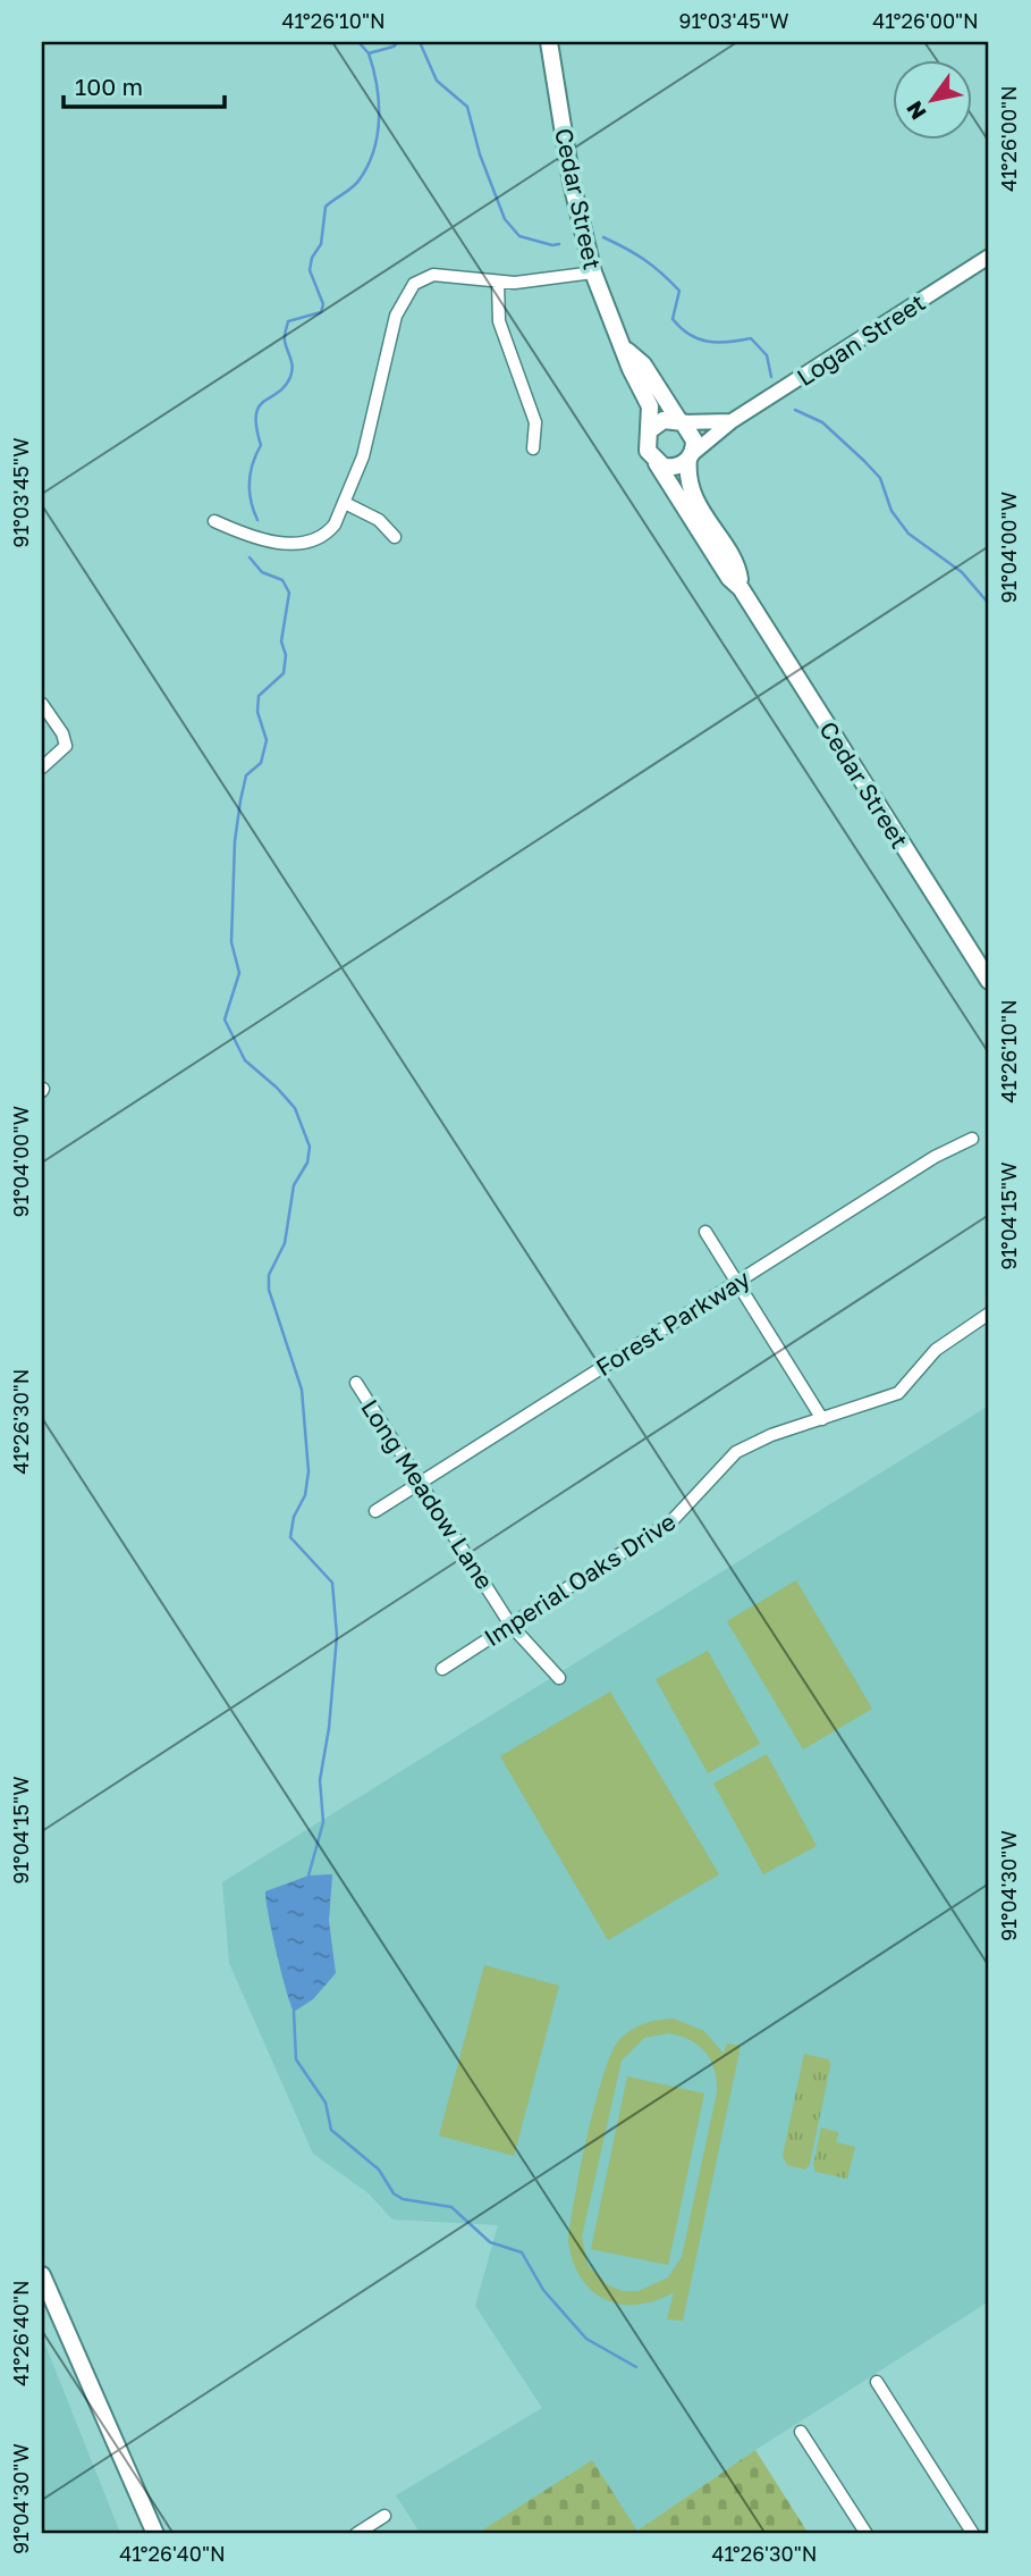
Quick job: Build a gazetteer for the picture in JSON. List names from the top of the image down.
{
  "streets": {
    "main road": ["Cedar Street"],
    "street": [
      "Logan Street",
      "Forest Parkway",
      "Long Meadow Lane",
      "Imperial Oaks Drive"
    ]
  },
  "crossings": [
    ["Cedar Street", "Logan Street"],
    ["Forest Parkway", "Long Meadow Lane"],
    ["Long Meadow Lane", "Imperial Oaks Drive"]
  ],
  "scale_bar": "100 m",
  "north": "bottom left",
  "coordinates": [
    "41°26'10\"N",
    "91°03'45\"W",
    "41°26'00\"N",
    "91°04'00\"W",
    "91°04'15\"W",
    "41°26'30\"N",
    "91°04'30\"W",
    "41°26'40\"N"
  ]
}
